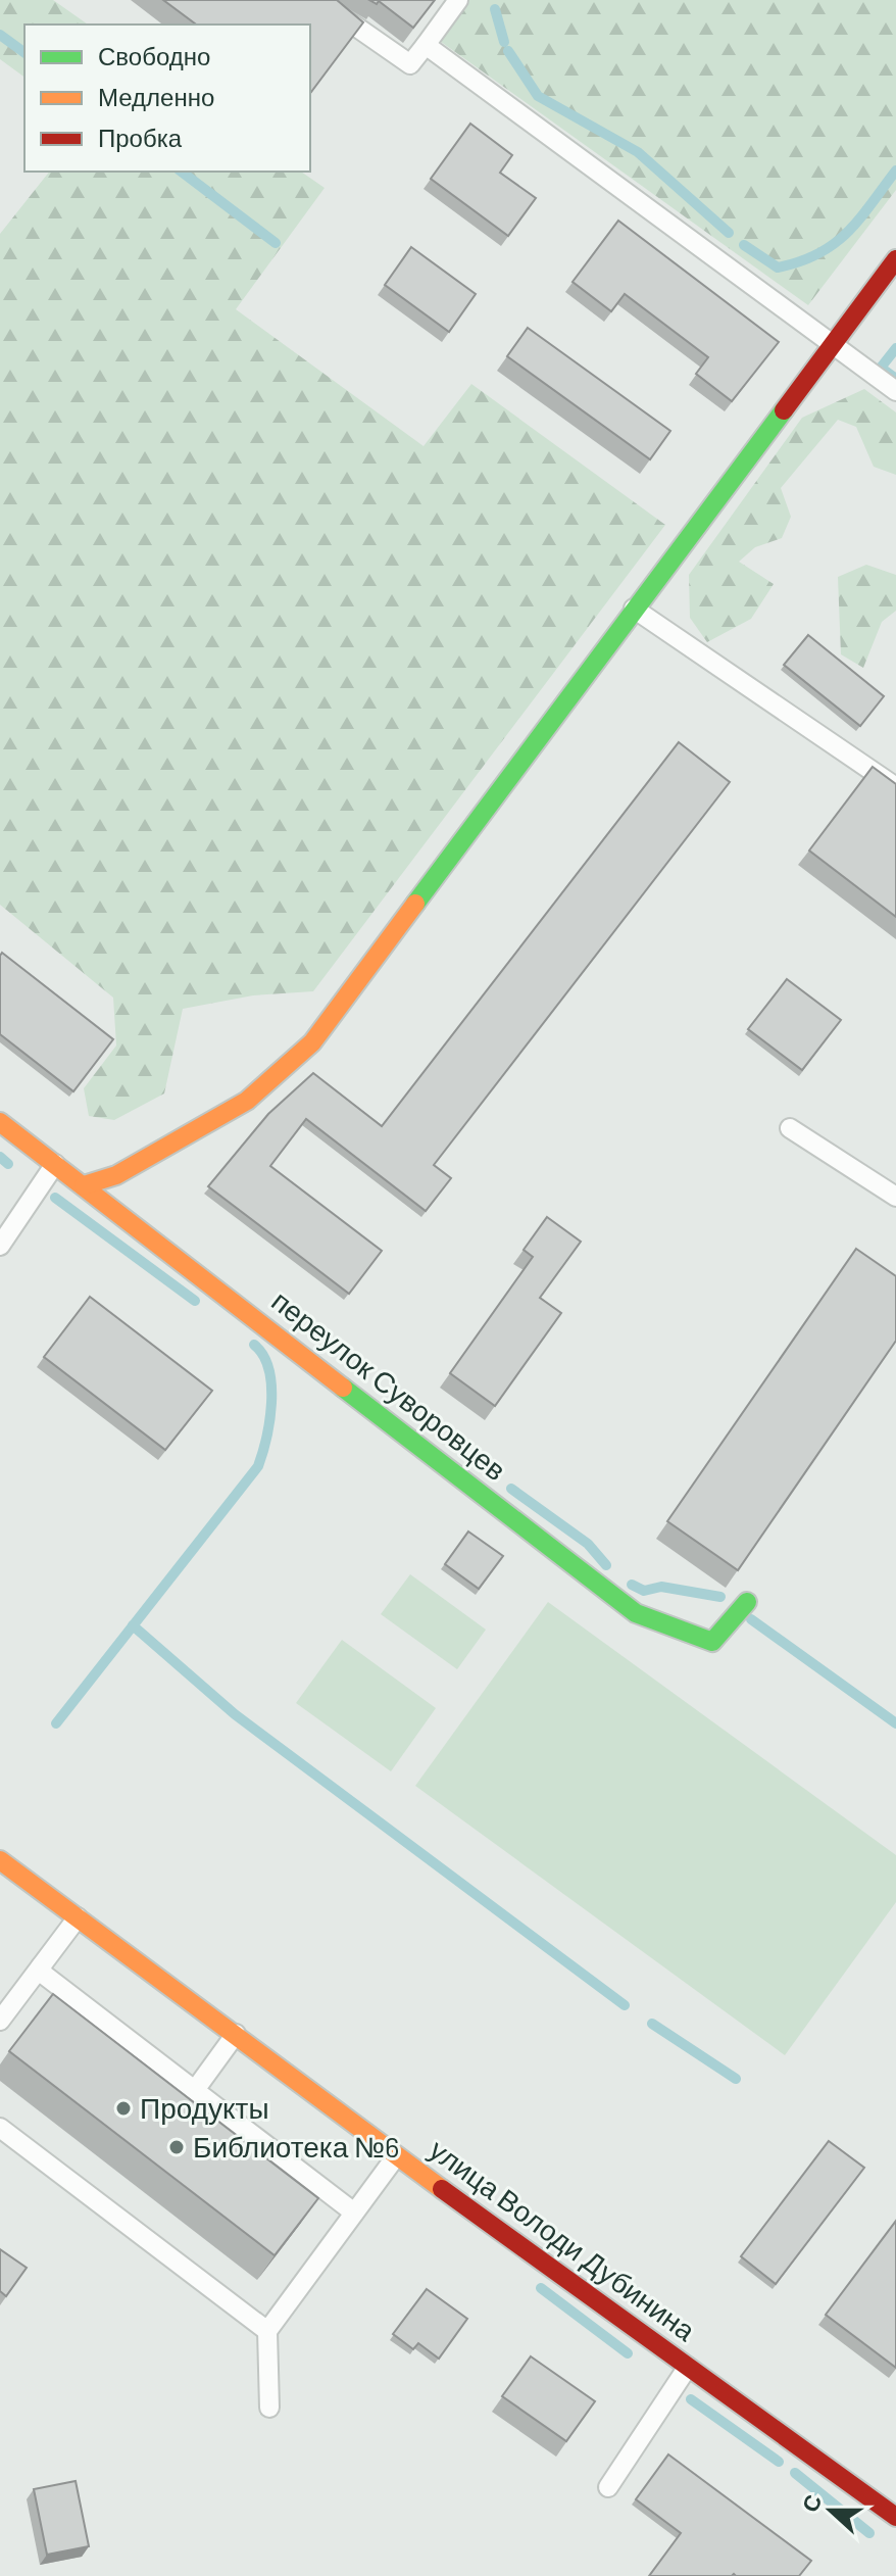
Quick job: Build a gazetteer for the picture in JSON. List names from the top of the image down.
{
  "streets": {
    "street": ["переулок Суворовцев", "улица Володи Дубинина"]
  },
  "places": ["Продукты", "Библиотека №6"],
  "legend": ["Свободно", "Медленно", "Пробка"],
  "north": "left"
}
